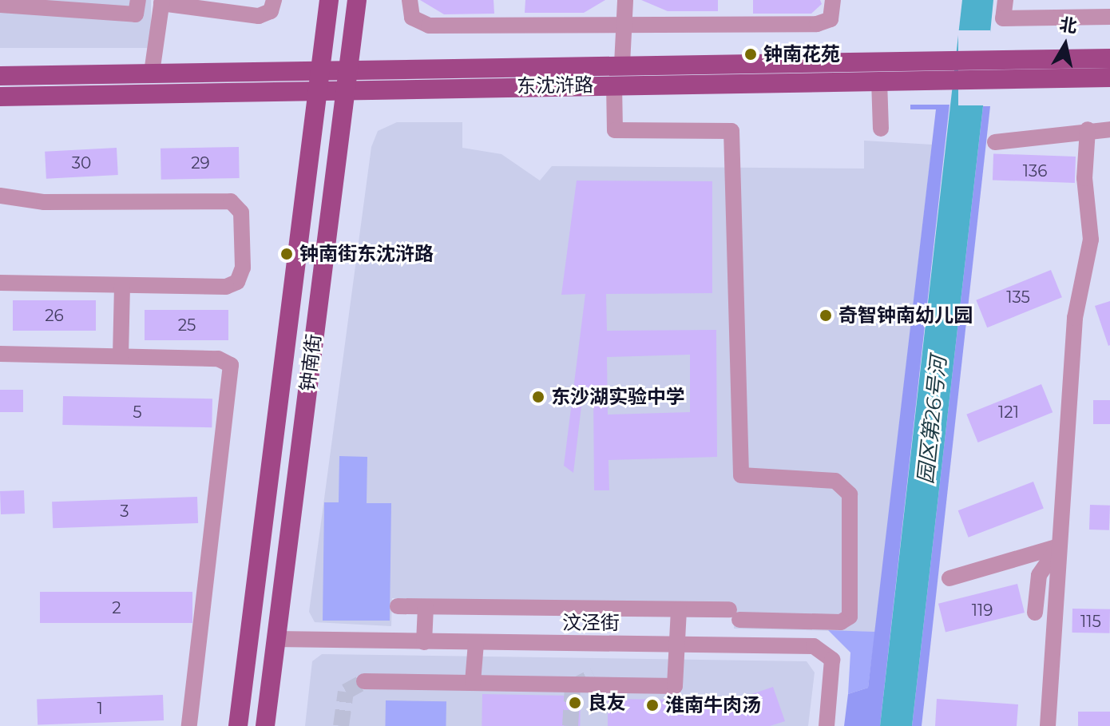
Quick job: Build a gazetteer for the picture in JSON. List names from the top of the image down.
{
  "streets": {
    "main road": ["东沈浒路", "钟南街"],
    "street": ["汶泾街"]
  },
  "crossings": [
    ["东沈浒路", "钟南街"],
    ["钟南街", "汶泾街"]
  ],
  "water": ["园区第26号河"],
  "places": [
    "钟南花苑",
    "钟南街东沈浒路",
    "奇智钟南幼儿园",
    "东沙湖实验中学",
    "良友",
    "淮南牛肉汤"
  ],
  "house_numbers": [
    "30",
    "29",
    "136",
    "135",
    "26",
    "25",
    "5",
    "121",
    "3",
    "2",
    "119",
    "115",
    "1"
  ],
  "north": "top"
}
